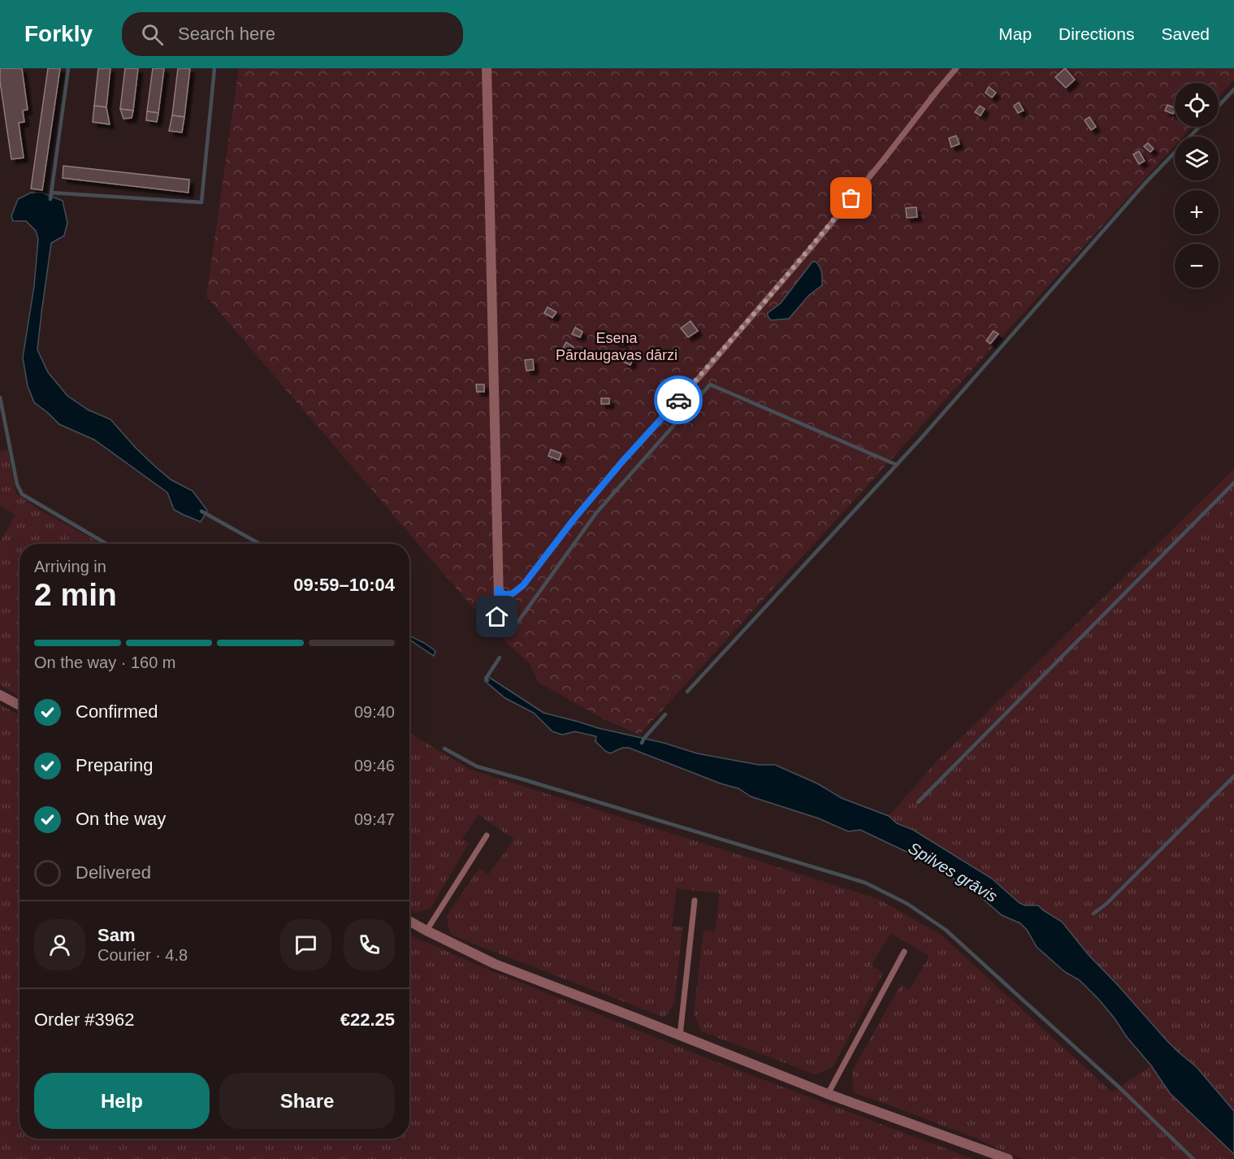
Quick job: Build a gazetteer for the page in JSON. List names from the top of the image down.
{
  "water": ["Spilves grāvis"],
  "parks": ["Esena Pārdaugavas dārzi"],
  "page": {
    "header": "Forkly",
    "search": "Search here",
    "nav": ["Map", "Directions", "Saved"],
    "map_buttons": ["+", "−"],
    "heading": ["2 min", "Arriving in", "09:59–10:04"],
    "panel": [
      "Sam",
      "Courier · 4.8",
      "Order #3962",
      "€22.25"
    ],
    "bar": "On the way · 160 m",
    "list": [
      ["Confirmed", "09:40"],
      ["Preparing", "09:46"],
      ["On the way", "09:47"],
      "Delivered"
    ],
    "buttons": ["Help", "Share"]
  }
}
